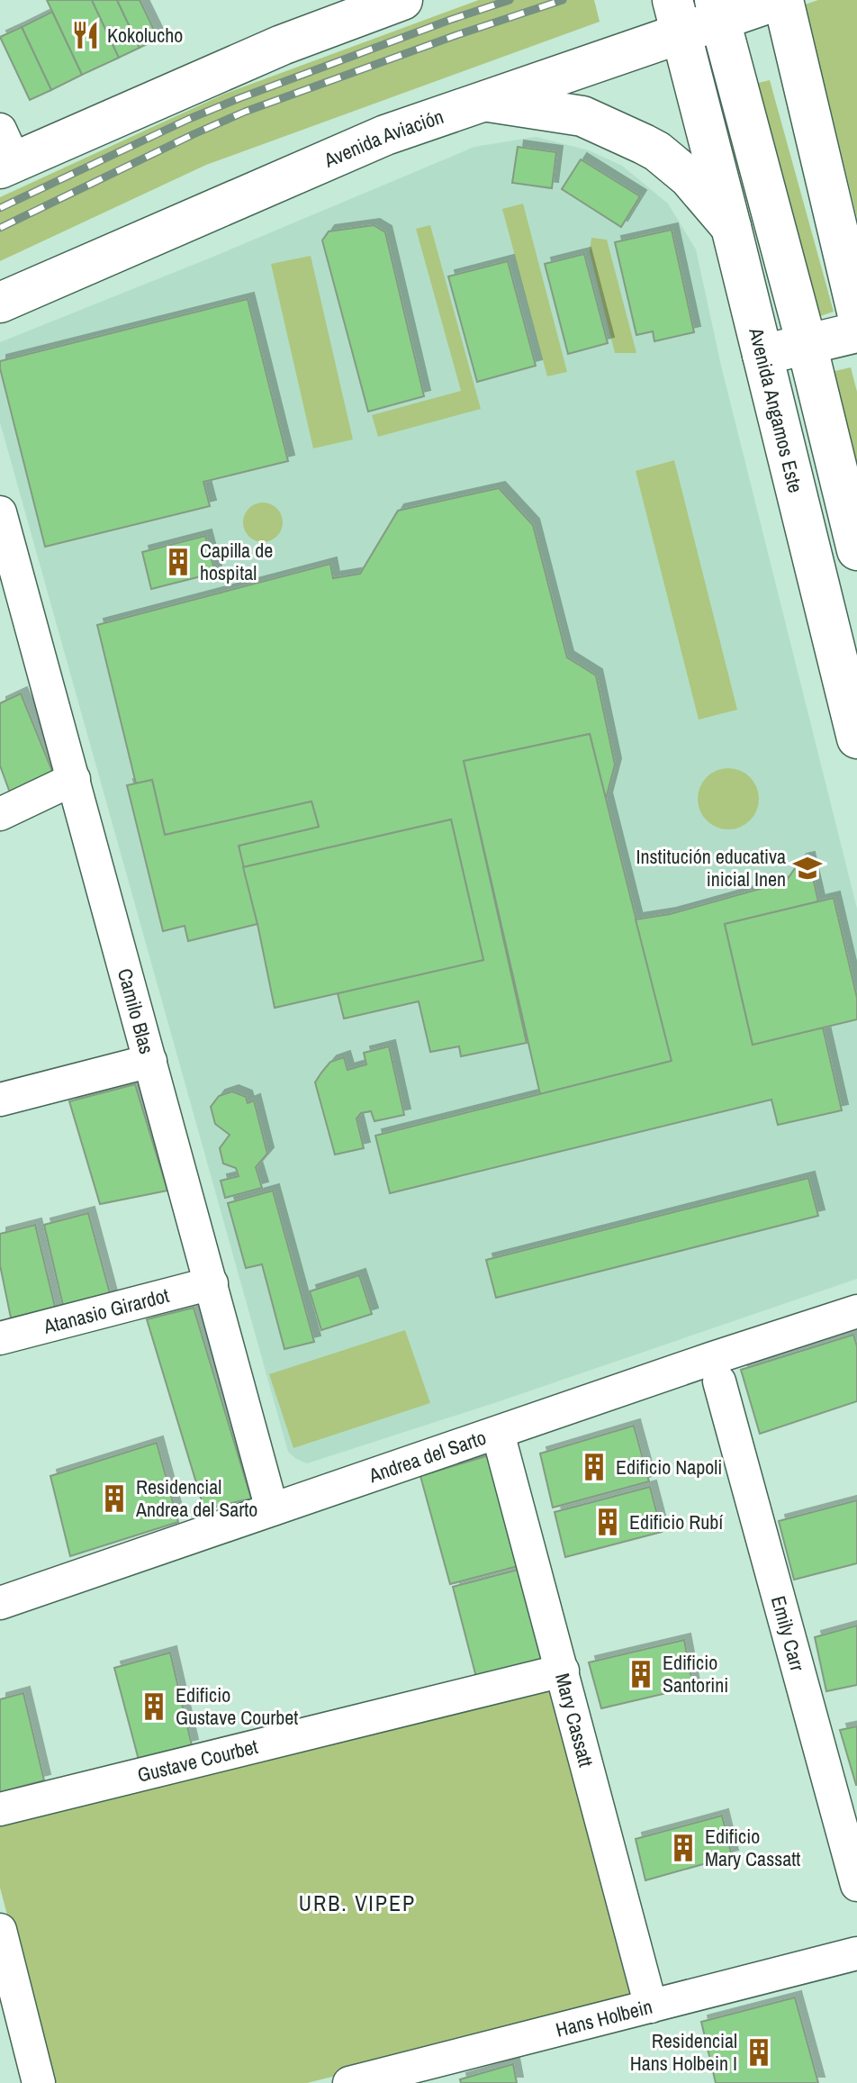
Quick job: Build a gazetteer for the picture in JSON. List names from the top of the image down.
{
  "streets": {
    "main road": ["Avenida Aviación", "Avenida Angamos Este"],
    "street": [
      "Camilo Blas",
      "Atanasio Girardot",
      "Andrea del Sarto",
      "Emily Carr",
      "Mary Cassatt",
      "Gustave Courbet",
      "Hans Holbein"
    ]
  },
  "crossings": [
    ["Avenida Aviación", "Avenida Angamos Este"],
    ["Camilo Blas", "Atanasio Girardot"],
    ["Camilo Blas", "Andrea del Sarto"],
    ["Andrea del Sarto", "Mary Cassatt"],
    ["Mary Cassatt", "Gustave Courbet"],
    ["Mary Cassatt", "Hans Holbein"]
  ],
  "districts": ["URB. VIPEP"],
  "places": {
    "restaurant": ["Kokolucho"],
    "building": [
      "Capilla de hospital",
      "Edificio Napoli",
      "Residencial Andrea del Sarto",
      "Edificio Rubí",
      "Edificio Santorini",
      "Edificio Gustave Courbet",
      "Edificio Mary Cassatt",
      "Residencial Hans Holbein I"
    ],
    "school or university": ["Institución educativa inicial Inen"]
  }
}
